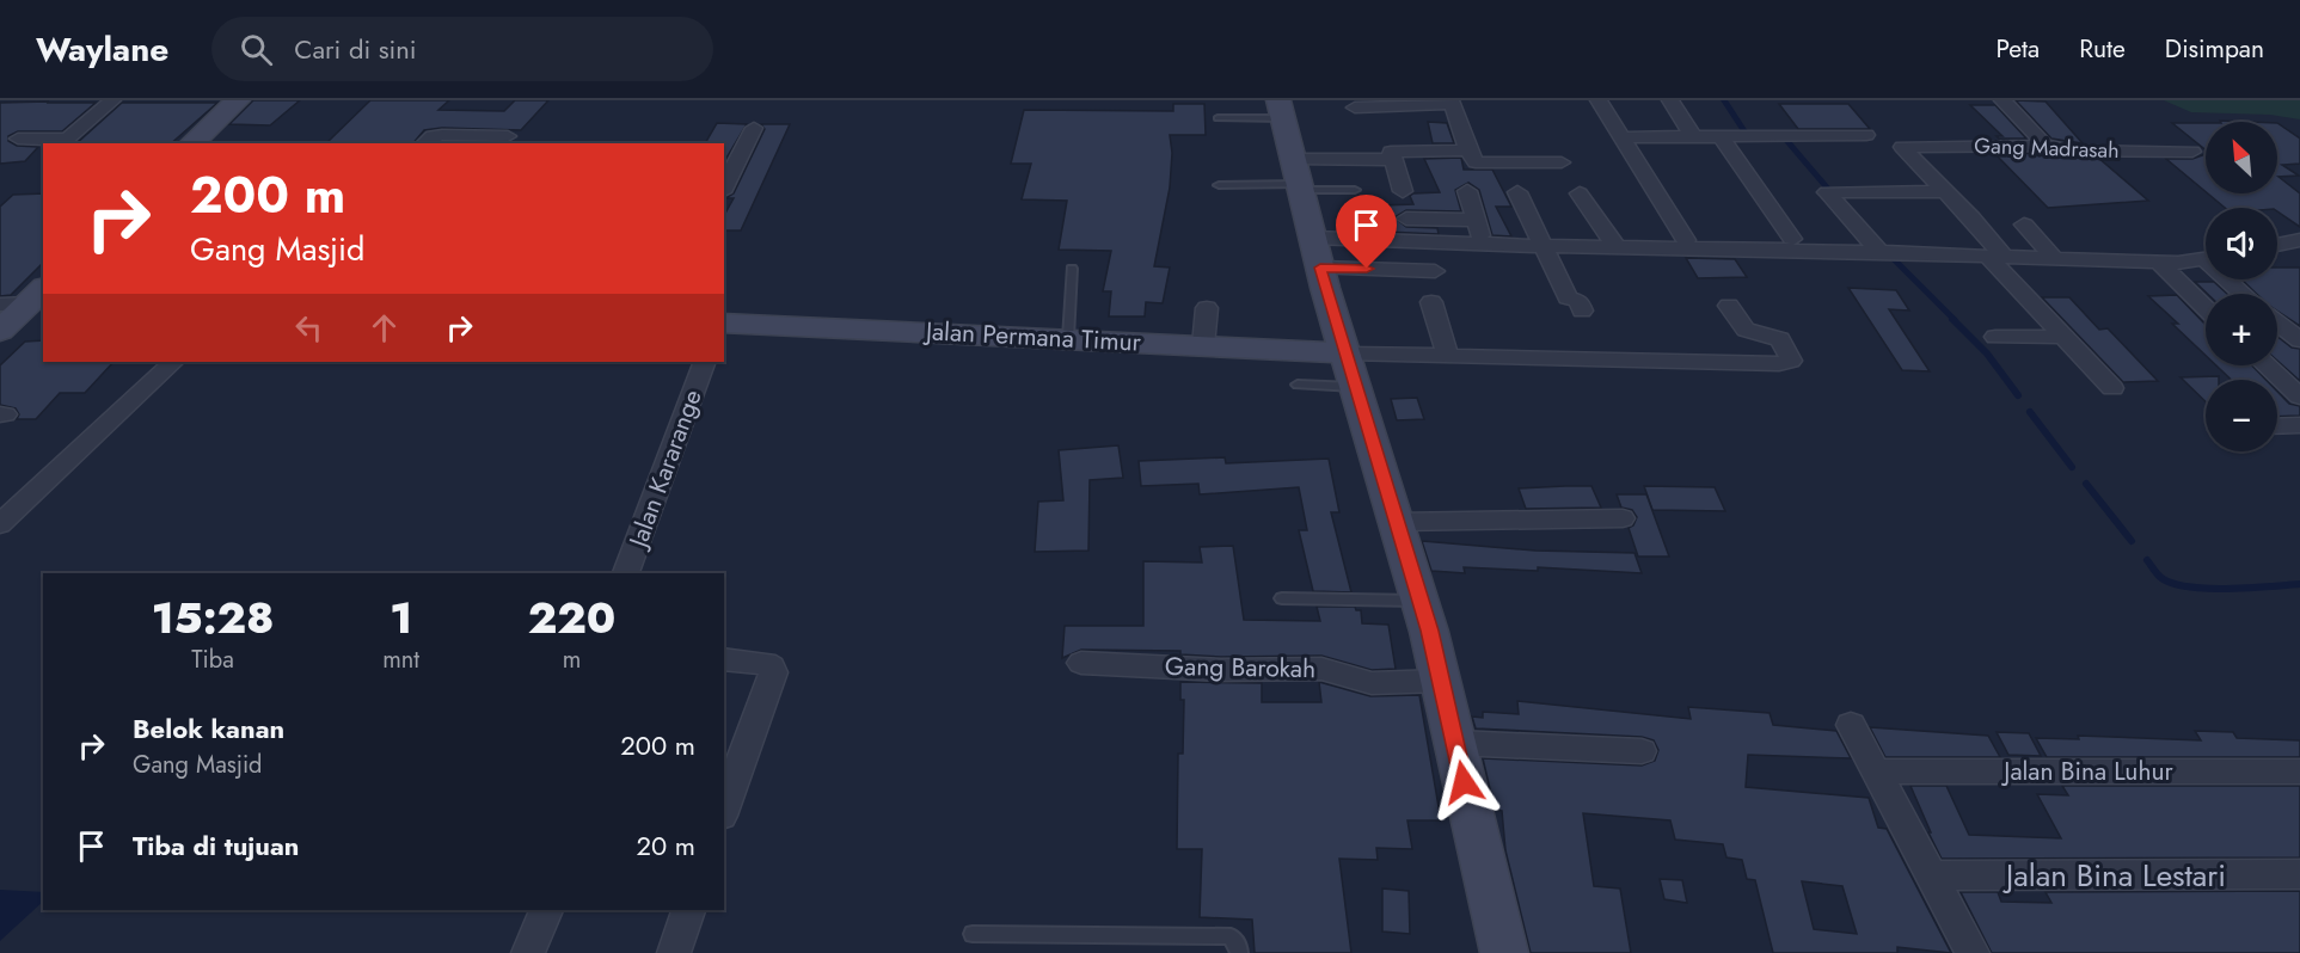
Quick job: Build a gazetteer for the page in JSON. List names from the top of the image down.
{
  "streets": {
    "street": [
      "Gang Madrasah",
      "Jalan Permana Timur",
      "Jalan Kararange",
      "Gang Barokah",
      "Jalan Bina Luhur",
      "Jalan Bina Lestari"
    ]
  },
  "north": "top left",
  "page": {
    "header": "Waylane",
    "search": "Cari di sini",
    "nav": ["Peta", "Rute", "Disimpan"],
    "map_buttons": ["+", "−"],
    "turn": ["200 m", "Gang Masjid"],
    "eta": [
      "15:28",
      "Tiba",
      "1",
      "mnt",
      "220",
      "m"
    ],
    "list": [
      {
        "name": "Belok kanan",
        "note": "Gang Masjid",
        "value": "200 m"
      },
      {
        "name": "Tiba di tujuan",
        "value": "20 m"
      }
    ]
  }
}
